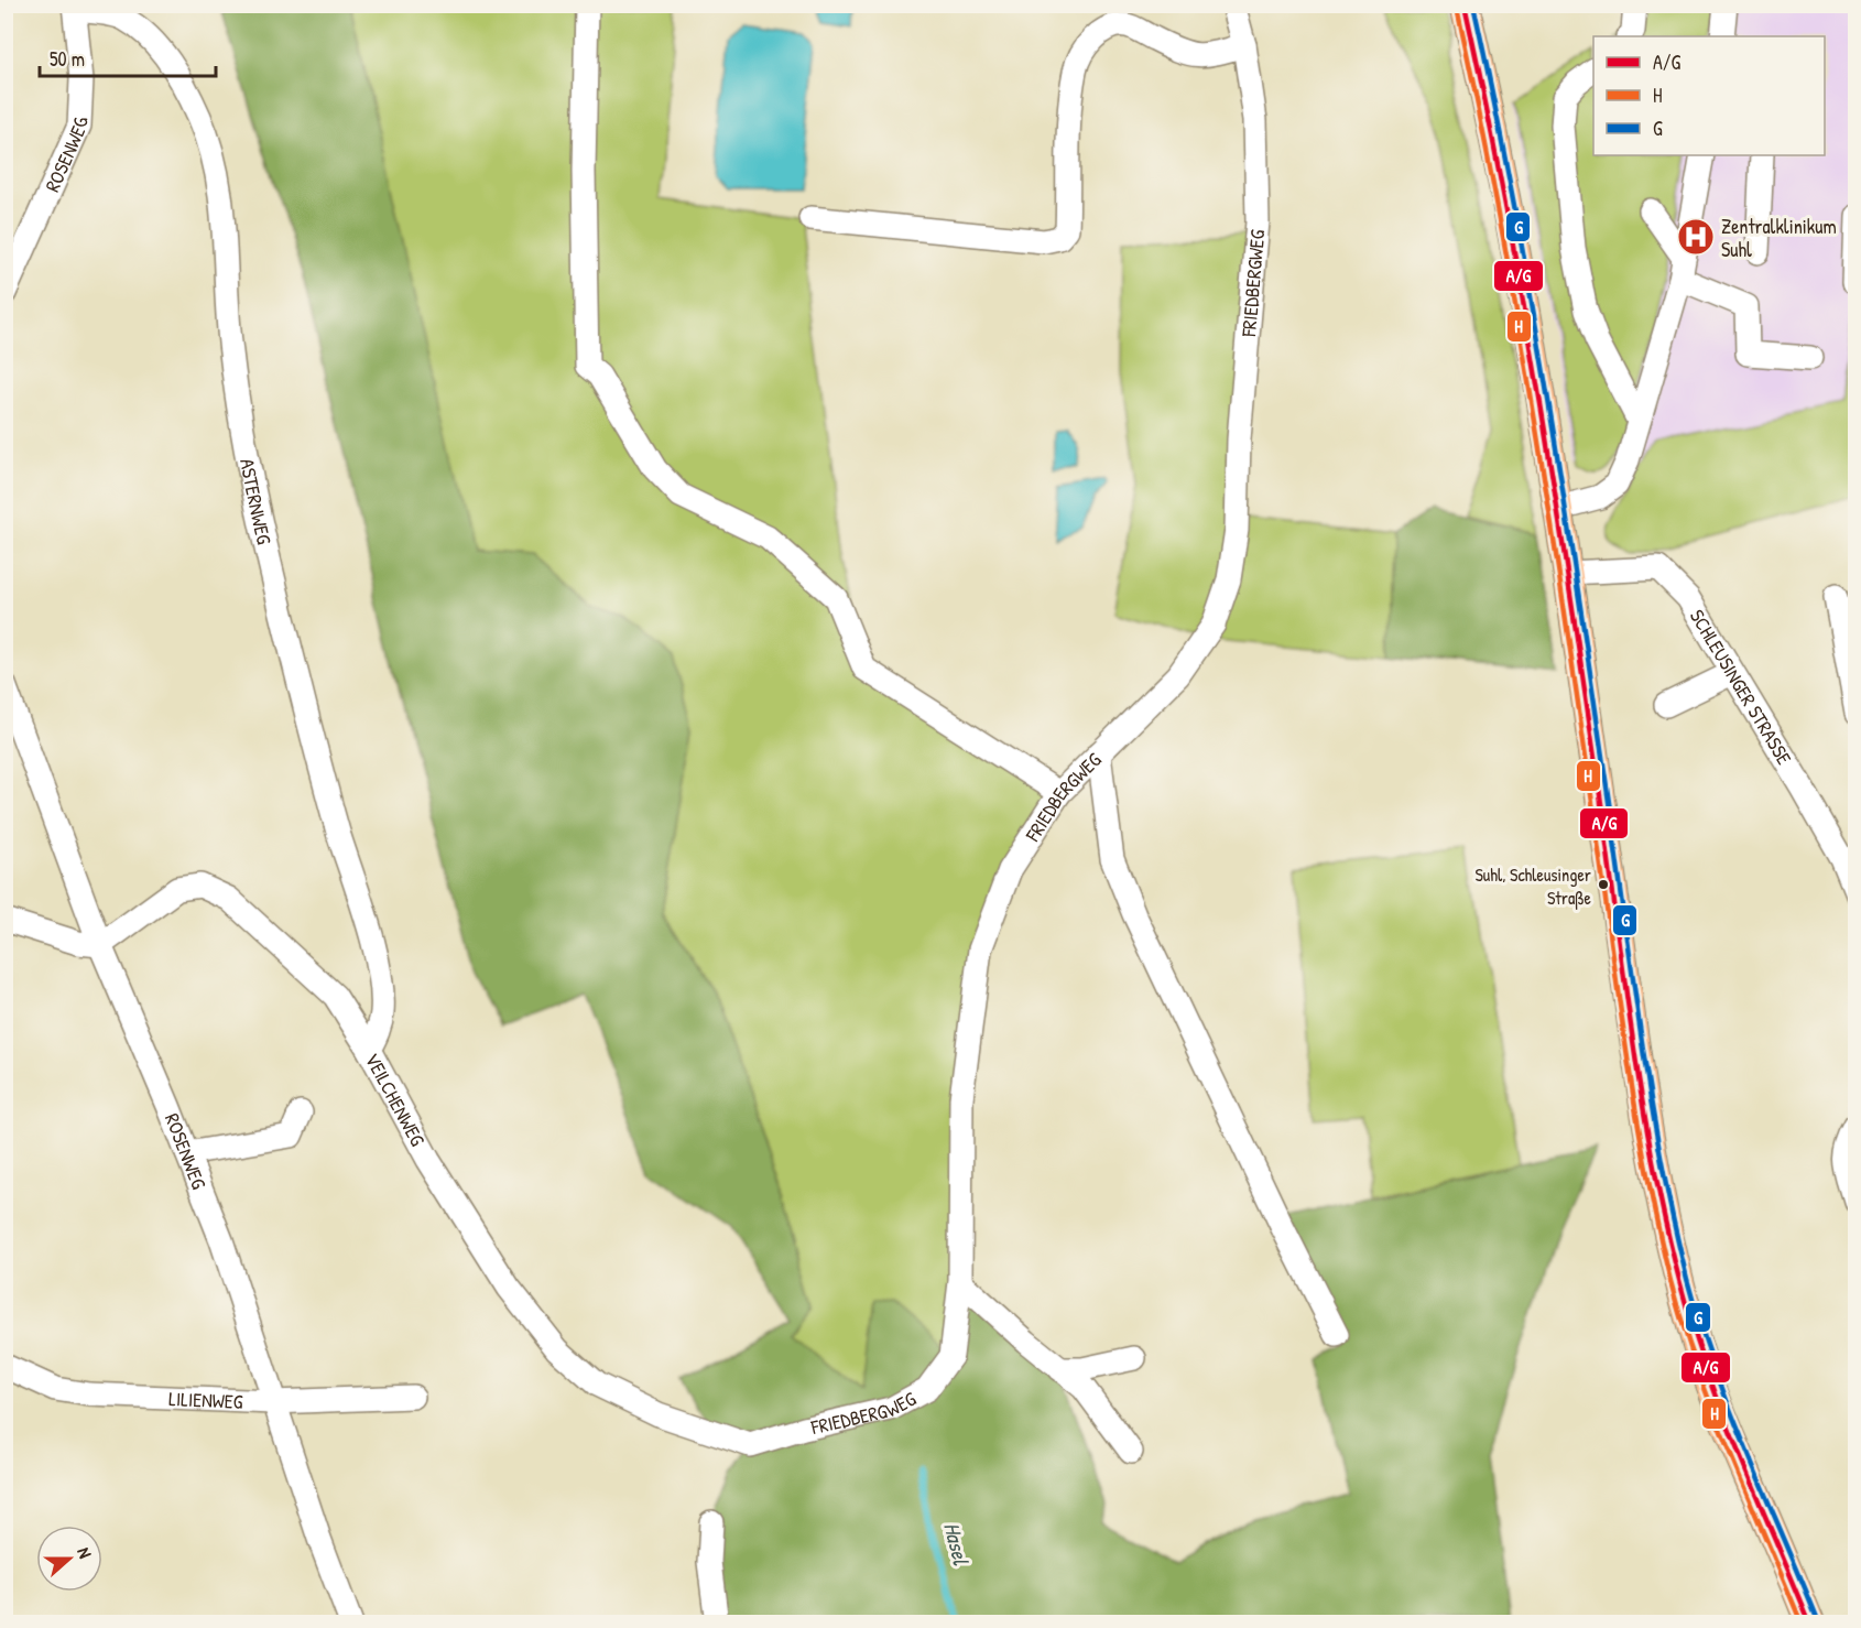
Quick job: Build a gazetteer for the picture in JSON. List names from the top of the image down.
{
  "streets": {
    "street": [
      "ROSENWEG",
      "FRIEDBERGWEG",
      "ASTERNWEG",
      "SCHLEUSINGER STRASSE",
      "VEILCHENWEG",
      "LILIENWEG"
    ]
  },
  "crossings": [
    ["ROSENWEG", "ASTERNWEG"],
    ["ROSENWEG", "VEILCHENWEG"],
    ["ROSENWEG", "LILIENWEG"],
    ["FRIEDBERGWEG", "VEILCHENWEG"],
    ["ASTERNWEG", "VEILCHENWEG"]
  ],
  "water": ["Hasel"],
  "places": {
    "hospital": ["Zentralklinikum Suhl"],
    "other": ["Suhl, Schleusinger Straße"]
  },
  "lines": ["transit line A/G", "transit line G", "transit line H"],
  "legend": ["A/G", "H", "G"],
  "scale_bar": "50 m",
  "north": "right"
}
